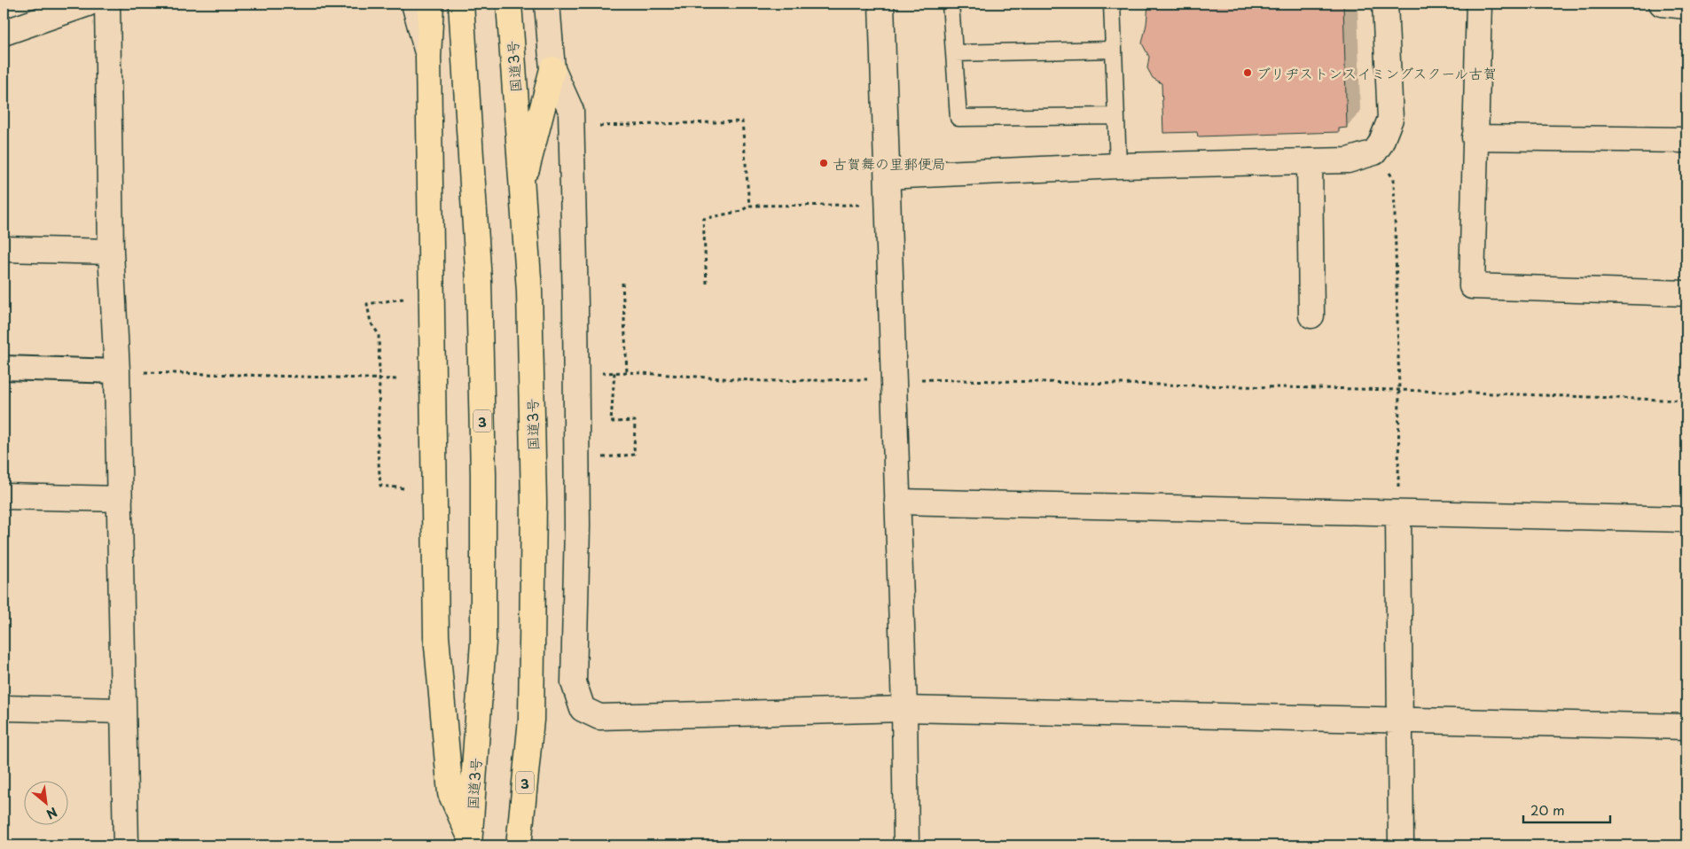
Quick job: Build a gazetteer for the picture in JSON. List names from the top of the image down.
{
  "streets": {
    "highway": ["国道3号", "3"]
  },
  "places": ["ブリヂストンスイミングスクール古賀", "古賀舞の里郵便局"],
  "scale_bar": "20 m",
  "north": "bottom right"
}
